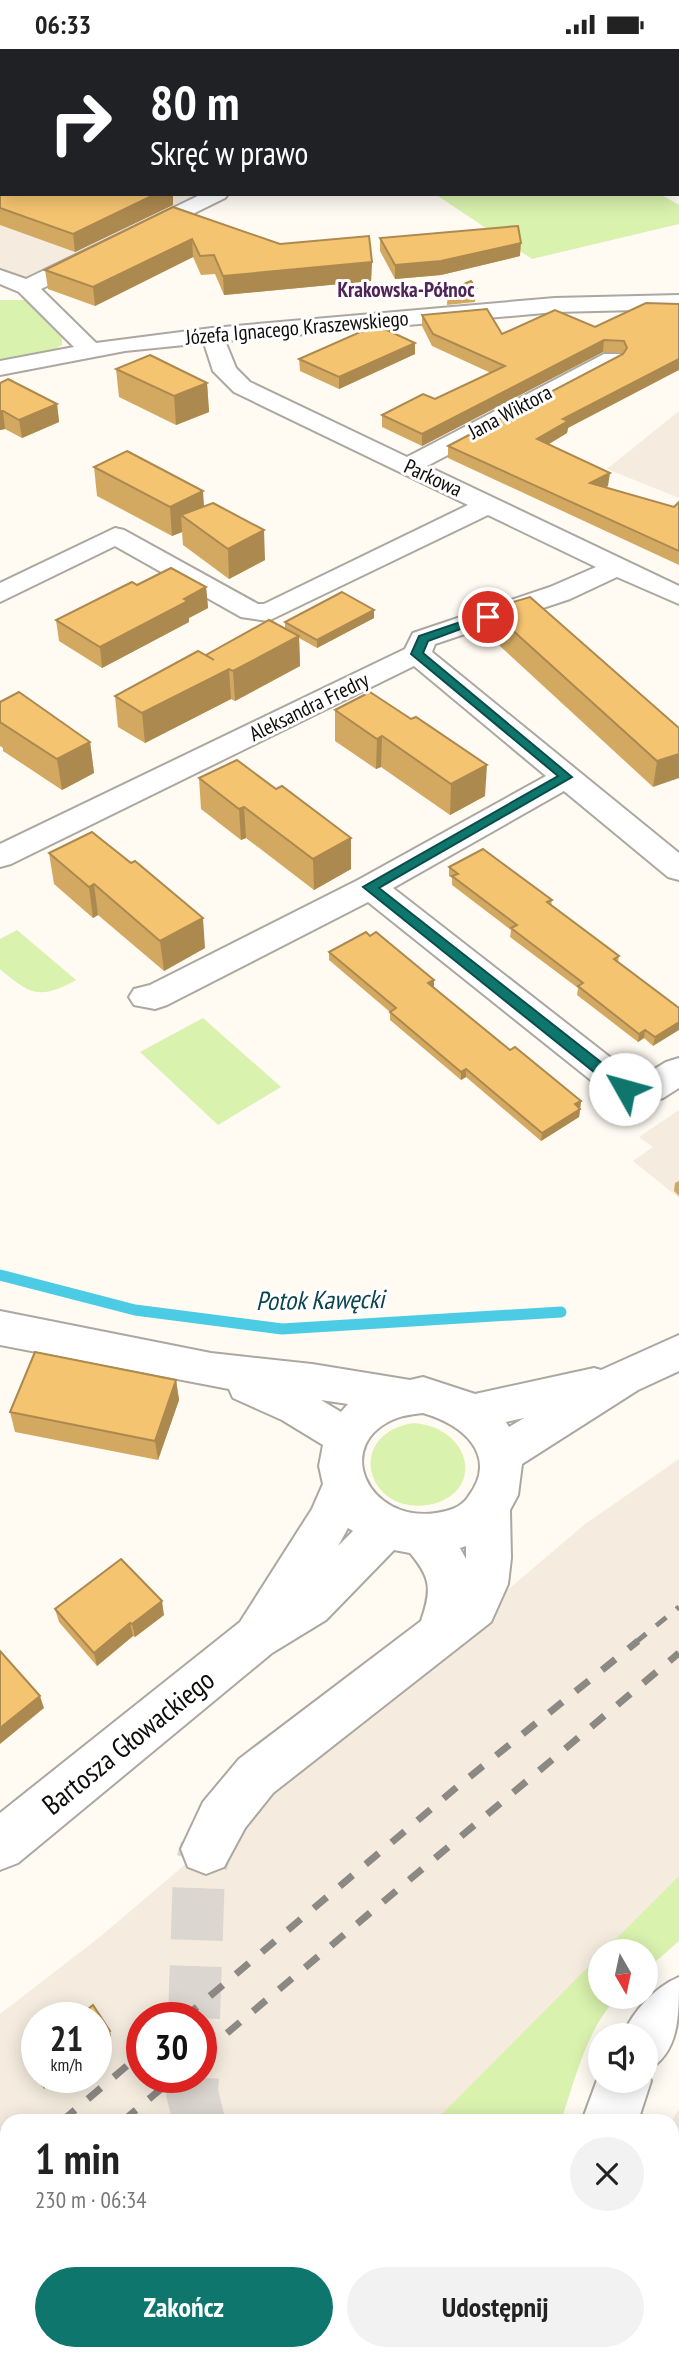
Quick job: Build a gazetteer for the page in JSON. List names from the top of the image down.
{
  "streets": {
    "street": [
      "Józefa Ignacego Kraszewskiego",
      "Jana Wiktora",
      "Parkowa",
      "Aleksandra Fredry",
      "Bartosza Głowackiego"
    ]
  },
  "crossings": [
    ["Józefa Ignacego Kraszewskiego", "Parkowa"],
    ["Jana Wiktora", "Parkowa"],
    ["Parkowa", "Aleksandra Fredry"]
  ],
  "districts": ["Krakowska-Północ"],
  "water": ["Potok Kawęcki"],
  "north": "bottom",
  "page": {
    "status": "06:33",
    "turn": ["80 m", "Skręć w prawo"],
    "speed": "21 km/h",
    "limit": "30",
    "heading": ["1 min", "230 m · 06:34"],
    "buttons": ["Zakończ", "Udostępnij"]
  }
}
